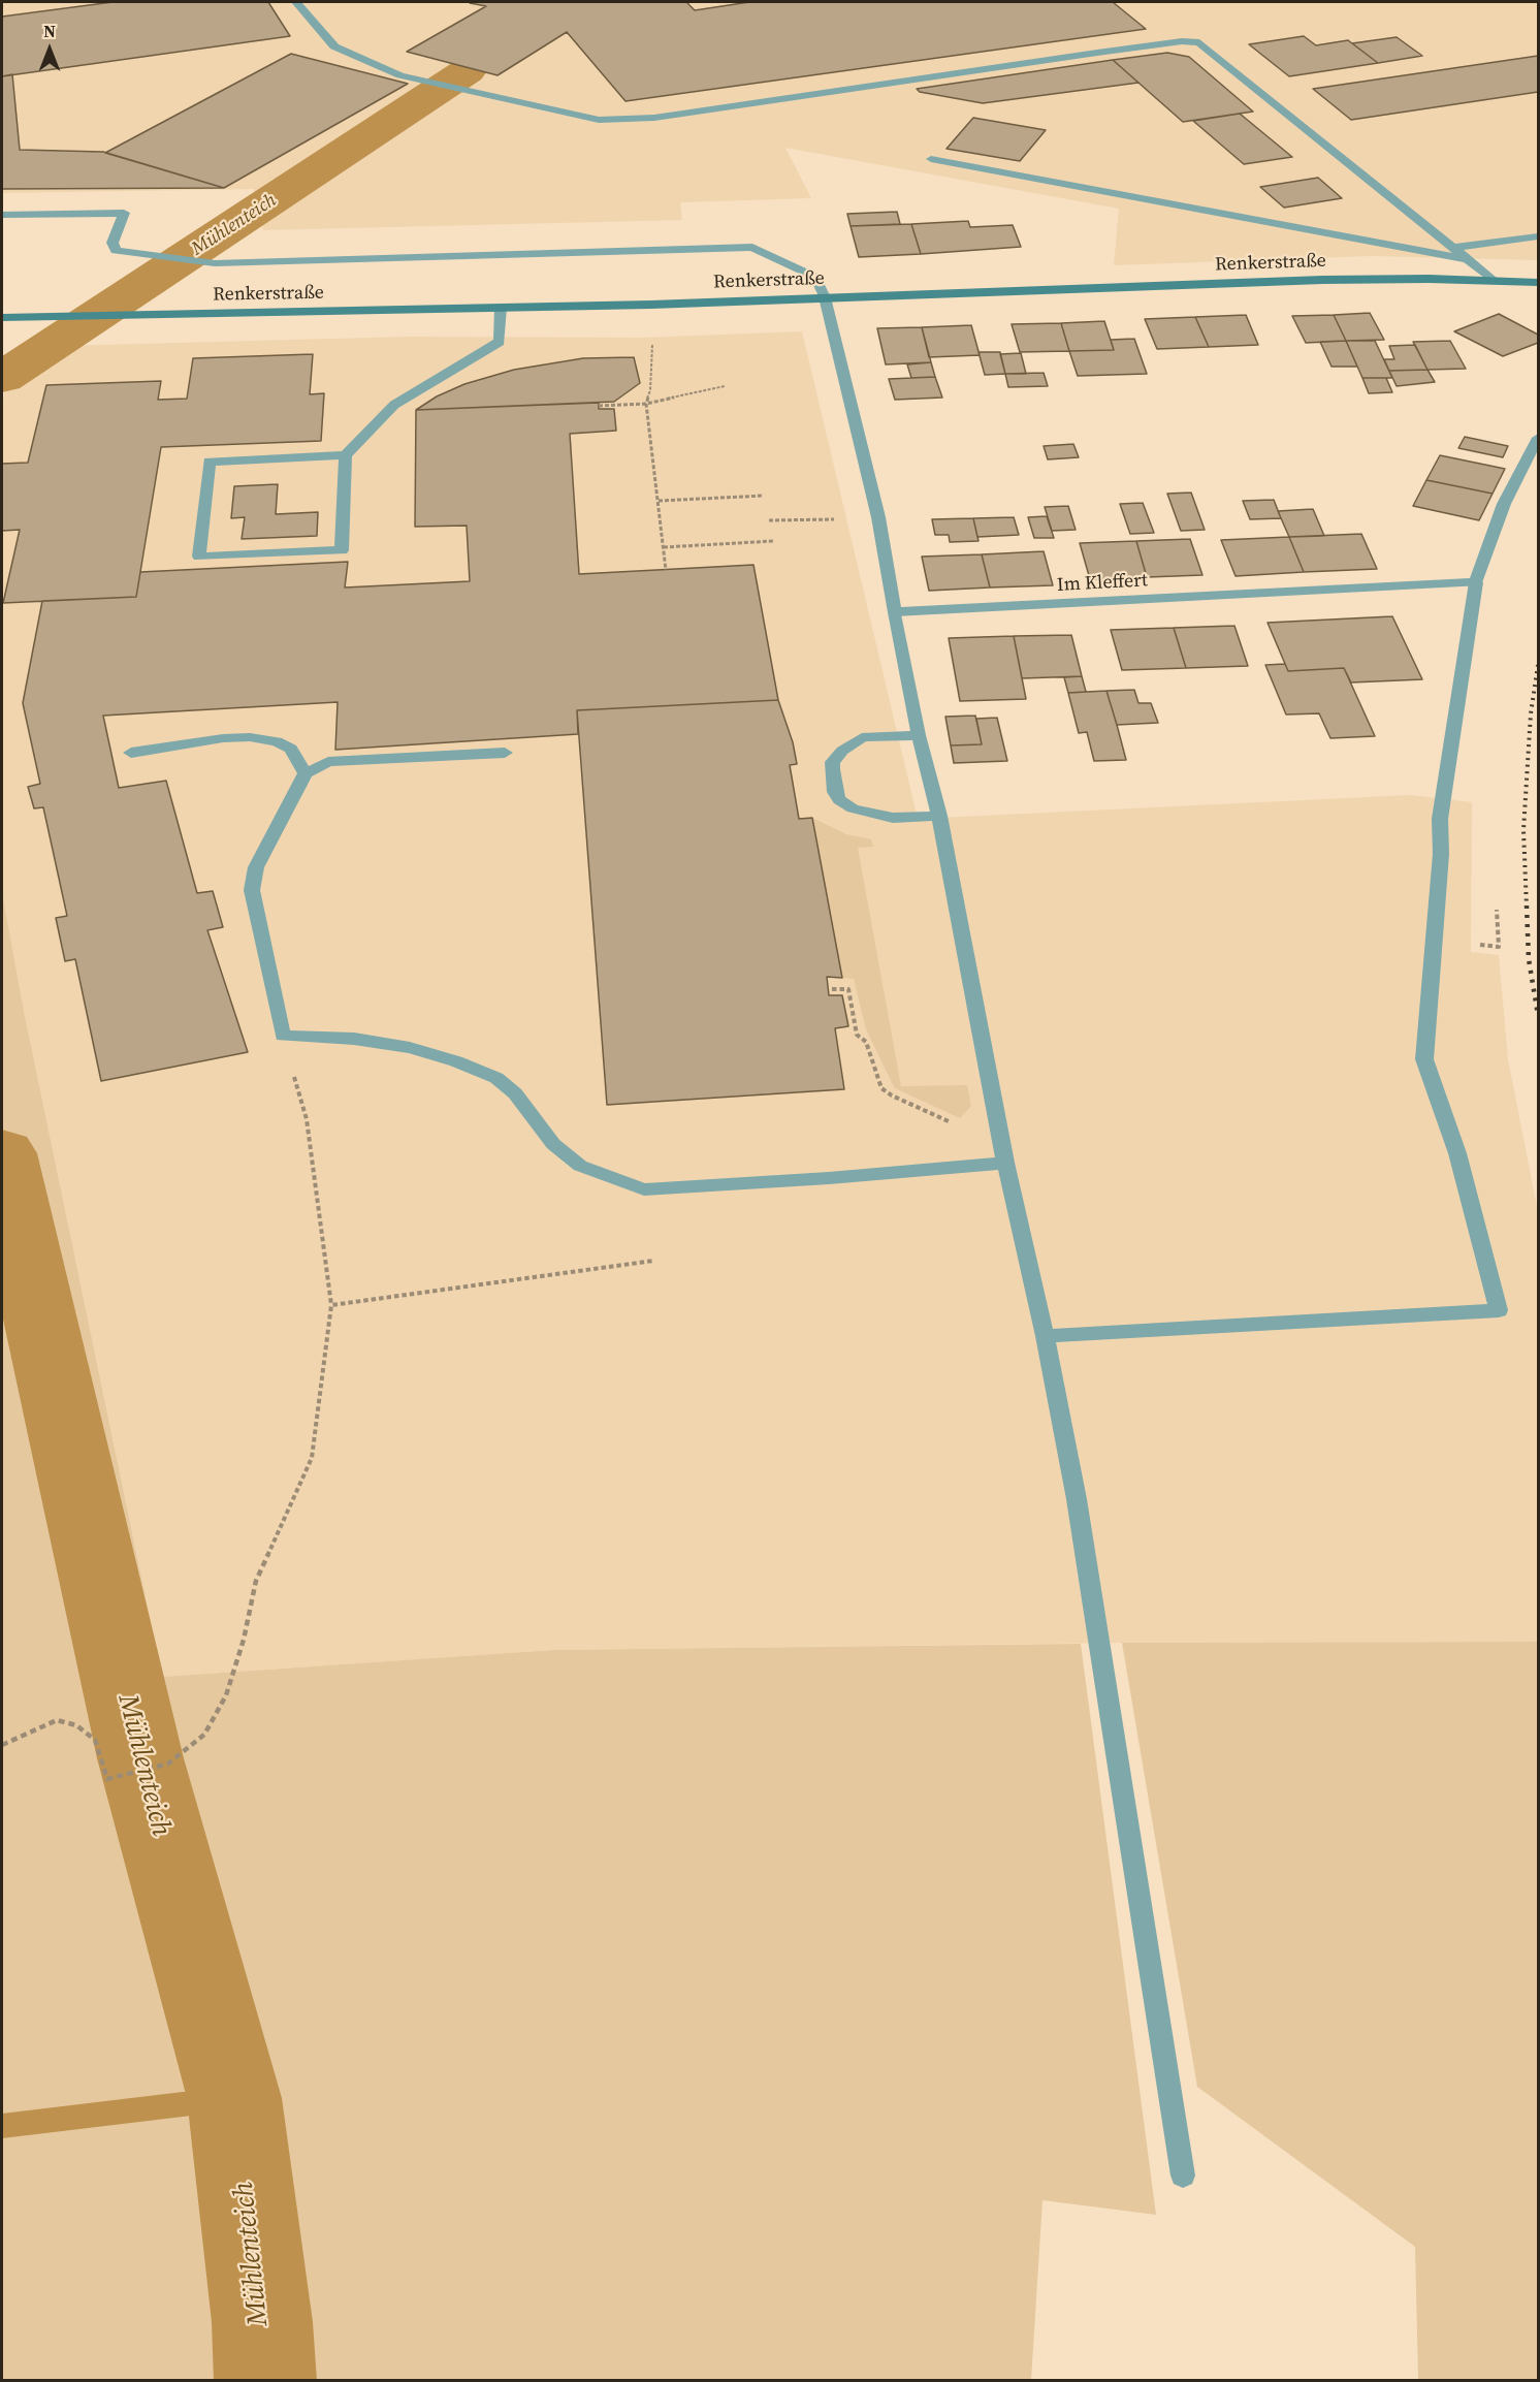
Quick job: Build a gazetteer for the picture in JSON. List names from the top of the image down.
{
  "streets": {
    "street": ["Renkerstraße", "Im Kleffert"]
  },
  "water": ["Mühlenteich"],
  "north": "top"
}
